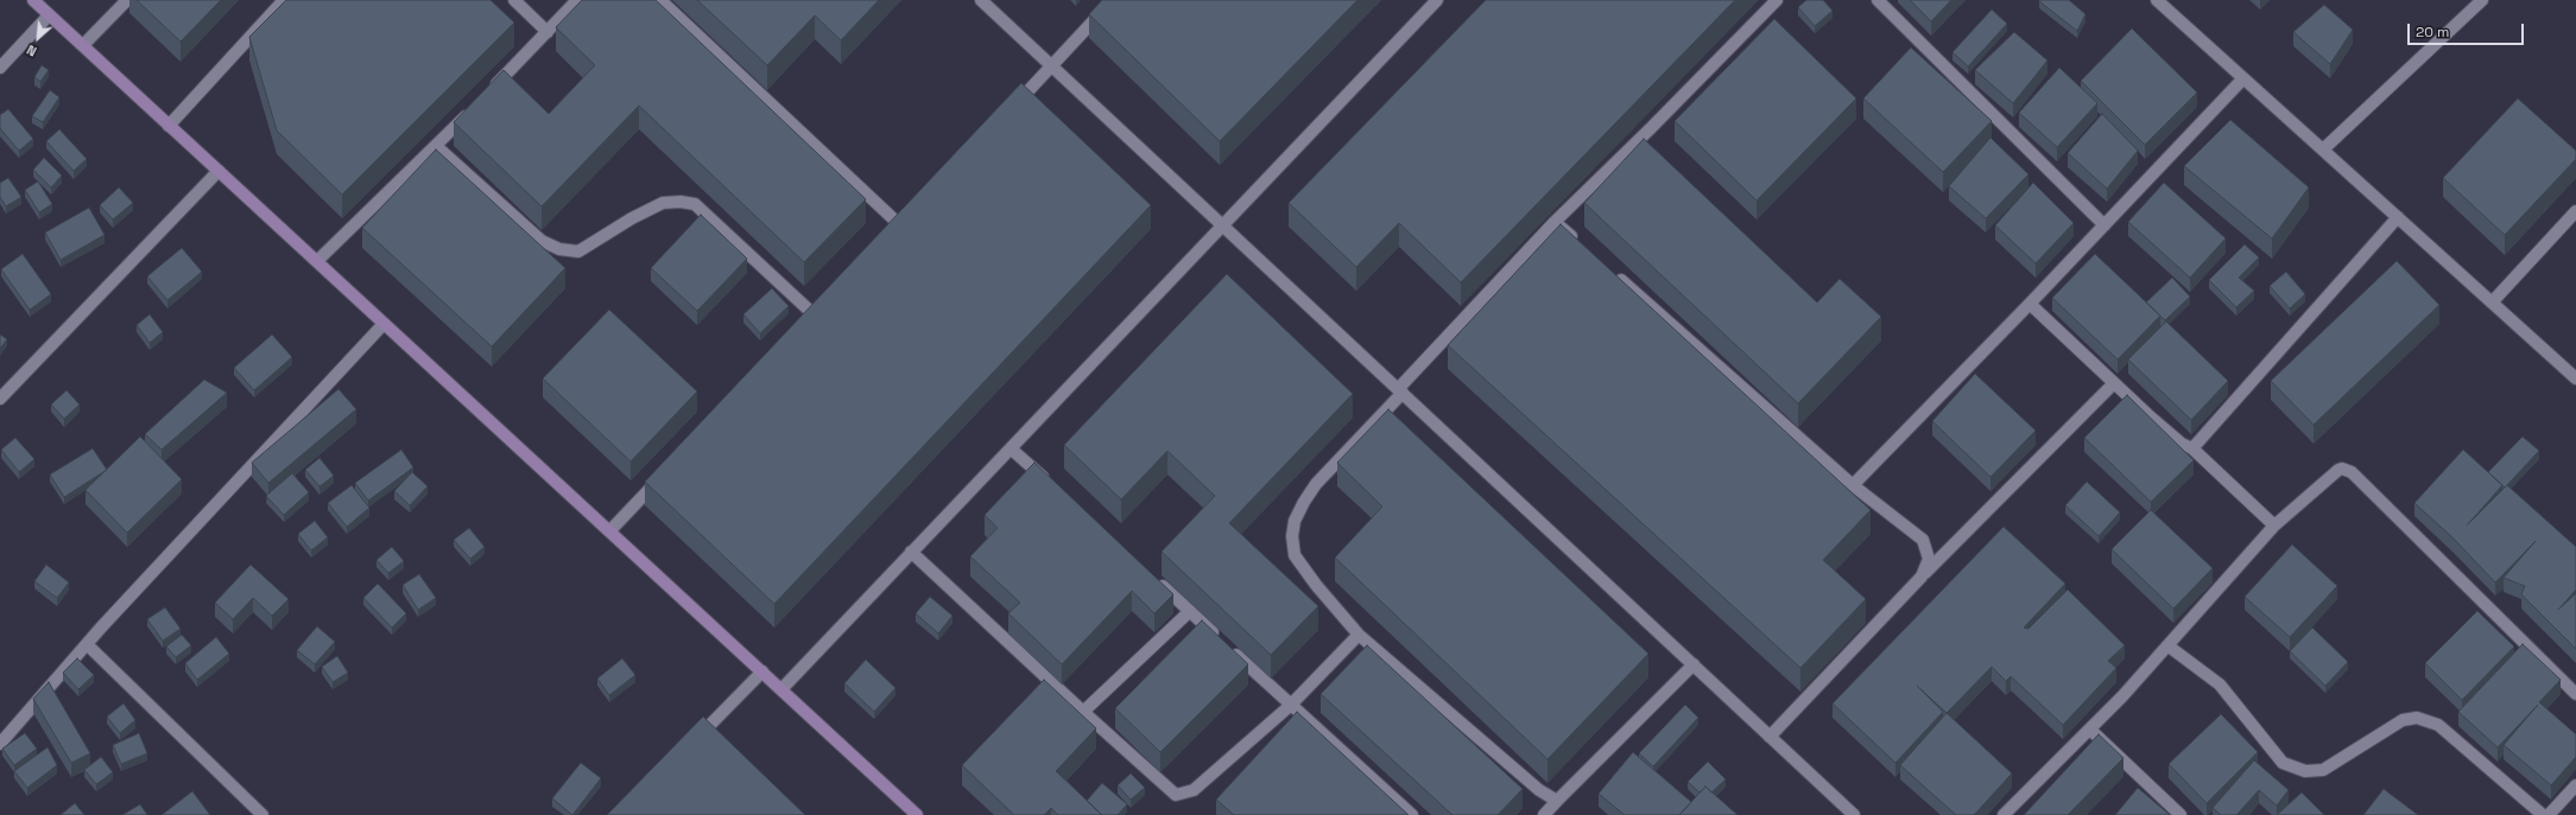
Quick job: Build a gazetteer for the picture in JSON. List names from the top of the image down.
{
  "scale_bar": "20 m",
  "north": "bottom left"
}
